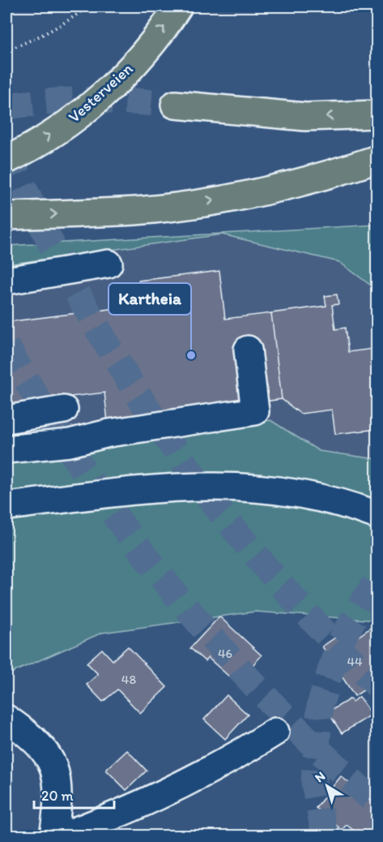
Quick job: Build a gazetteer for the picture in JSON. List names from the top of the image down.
{
  "streets": {
    "highway": ["Vesterveien"]
  },
  "one_way": ["Vesterveien"],
  "places": ["Kartheia"],
  "house_numbers": ["46", "44", "48"],
  "scale_bar": "20 m",
  "north": "top left"
}
